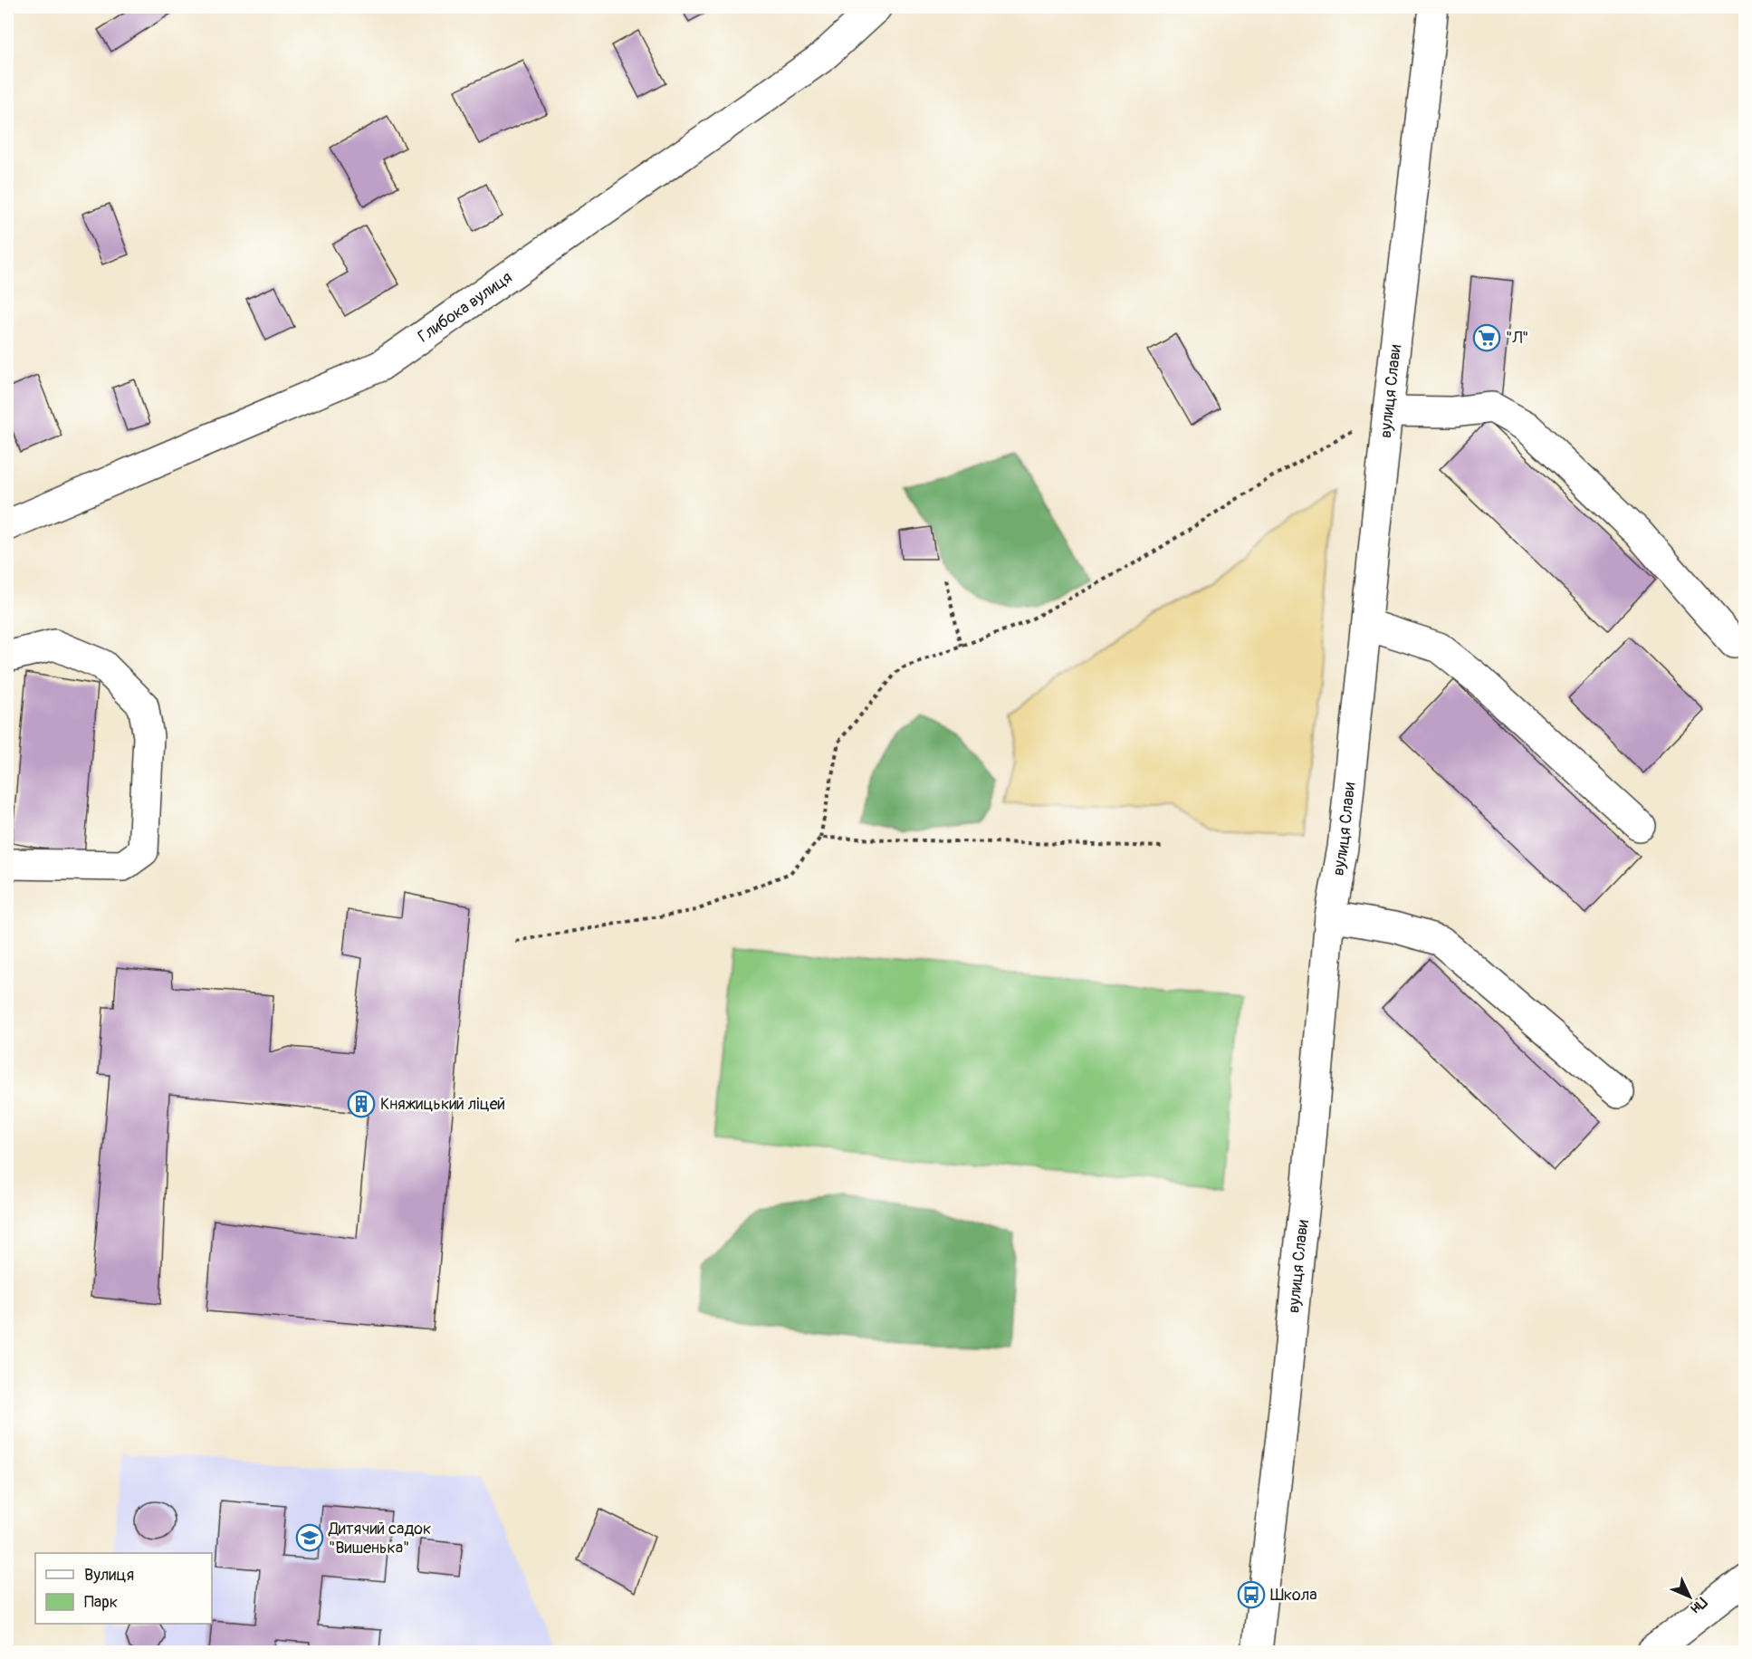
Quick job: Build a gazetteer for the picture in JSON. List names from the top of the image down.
{
  "streets": {
    "street": ["Глибока вулиця", "вулиця Слави"]
  },
  "places": {
    "supermarket": ["\"Л\""],
    "building": ["Княжицький ліцей"],
    "school or university": ["Дитячий садок \"Вишенька\""],
    "bus stop": ["Школа"]
  },
  "legend": ["Вулиця", "Парк"],
  "north": "bottom right"
}
